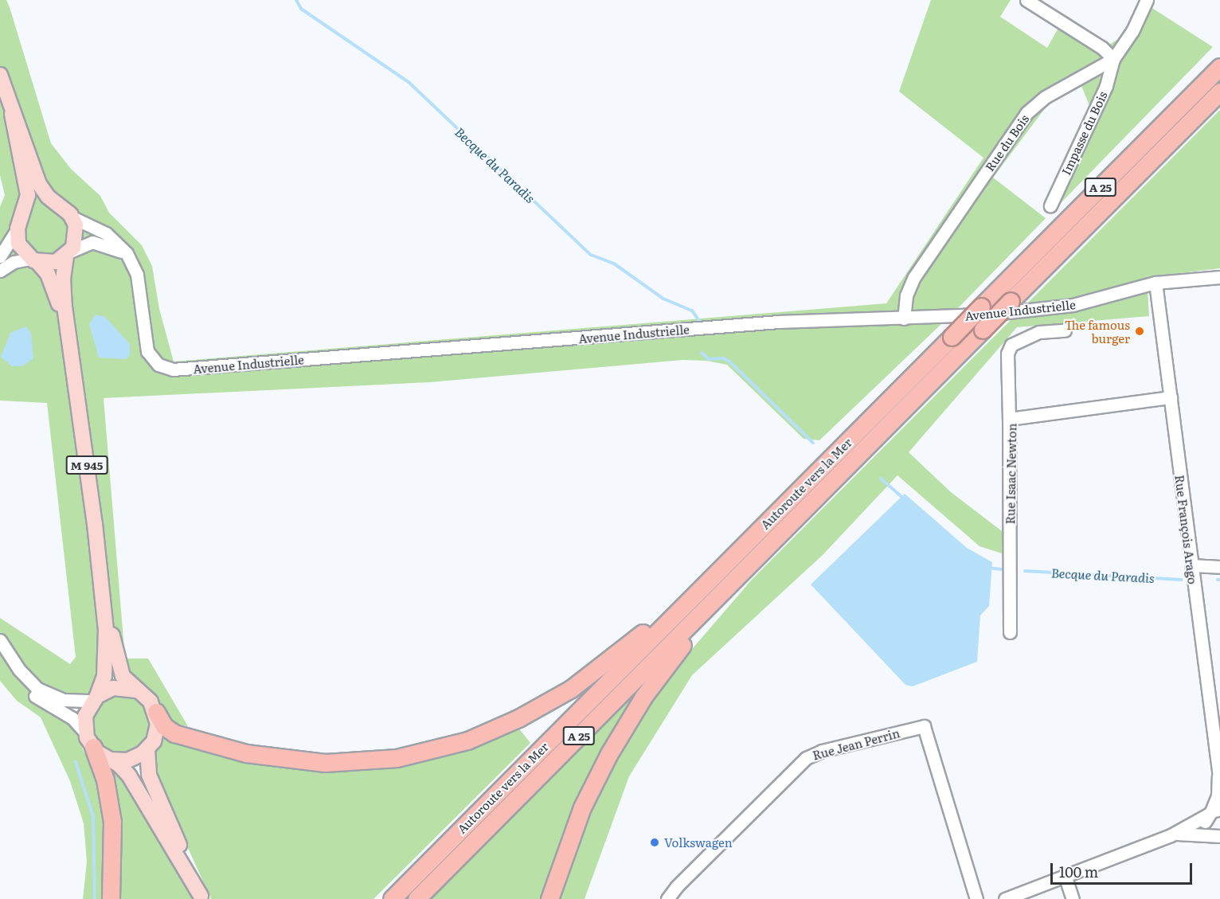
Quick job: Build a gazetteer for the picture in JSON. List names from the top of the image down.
{
  "streets": {
    "highway": ["A 25", "Autoroute vers la Mer"],
    "main road": ["M 945"],
    "street": [
      "Impasse du Bois",
      "Rue du Bois",
      "Avenue Industrielle",
      "Rue Isaac Newton",
      "Rue François Arago",
      "Rue Jean Perrin"
    ]
  },
  "crossings": [
    ["Impasse du Bois", "Rue du Bois"],
    ["Rue du Bois", "Avenue Industrielle"],
    ["Avenue Industrielle", "M 945"],
    ["Avenue Industrielle", "Rue François Arago"],
    ["Rue Isaac Newton", "Rue François Arago"]
  ],
  "water": ["Becque du Paradis"],
  "places": ["The famous burger", "Volkswagen"],
  "scale_bar": "100 m"
}
